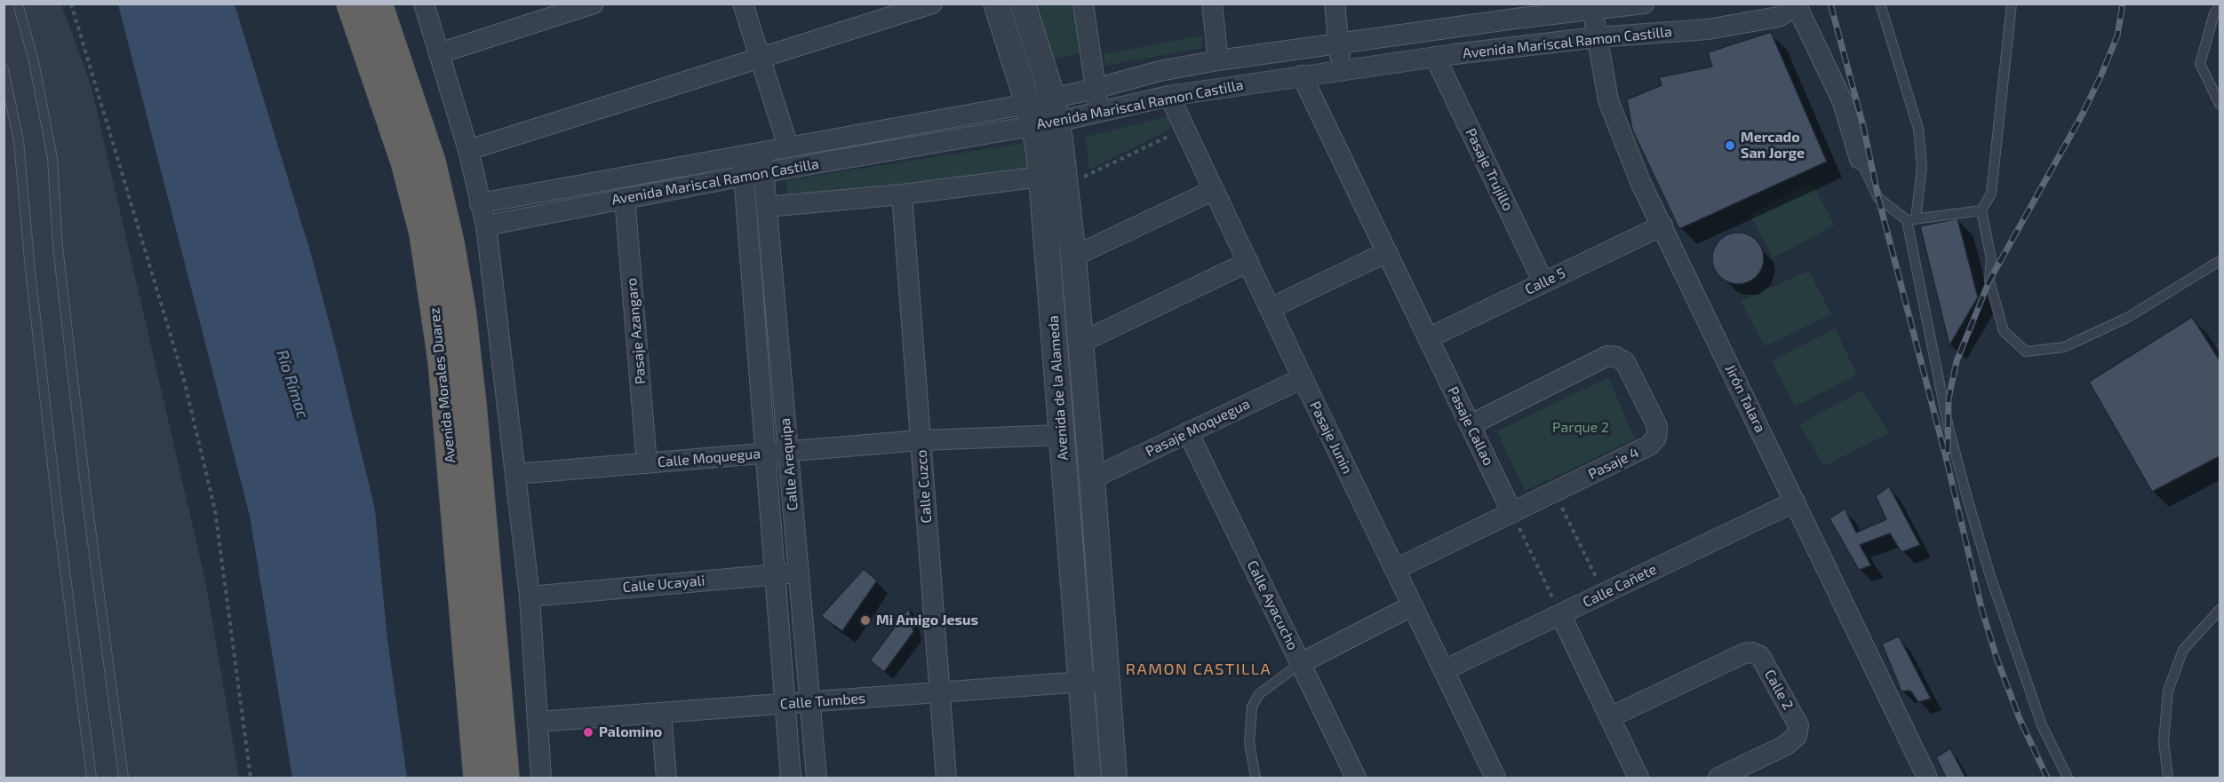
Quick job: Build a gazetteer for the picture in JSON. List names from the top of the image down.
{
  "streets": {
    "highway": ["Avenida Morales Duarez"],
    "street": [
      "Avenida Mariscal Ramon Castilla",
      "Pasaje Trujillo",
      "Calle 5",
      "Pasaje Azangaro",
      "Avenida de la Alameda",
      "Jirón Talara",
      "Pasaje Callao",
      "Pasaje Moquegua",
      "Pasaje Junin",
      "Calle Moquegua",
      "Pasaje 4",
      "Calle Arequipa",
      "Calle Cuzco",
      "Calle Ucayali",
      "Calle Cañete",
      "Calle Ayacucho",
      "Calle 2",
      "Calle Tumbes"
    ]
  },
  "crossings": [
    ["Avenida Mariscal Ramon Castilla", "Pasaje Trujillo"],
    ["Avenida Mariscal Ramon Castilla", "Pasaje Azangaro"],
    ["Avenida Mariscal Ramon Castilla", "Avenida de la Alameda"],
    ["Avenida Mariscal Ramon Castilla", "Jirón Talara"],
    ["Avenida Mariscal Ramon Castilla", "Pasaje Callao"],
    ["Avenida Mariscal Ramon Castilla", "Pasaje Junin"],
    ["Avenida Mariscal Ramon Castilla", "Calle Arequipa"],
    ["Pasaje Trujillo", "Calle 5"],
    ["Calle 5", "Jirón Talara"],
    ["Calle 5", "Pasaje Callao"],
    ["Pasaje Azangaro", "Calle Moquegua"],
    ["Avenida de la Alameda", "Pasaje Moquegua"],
    ["Avenida de la Alameda", "Calle Moquegua"],
    ["Avenida de la Alameda", "Calle Tumbes"],
    ["Jirón Talara", "Calle Cañete"],
    ["Pasaje Callao", "Pasaje 4"],
    ["Pasaje Moquegua", "Pasaje Junin"],
    ["Pasaje Moquegua", "Calle Ayacucho"],
    ["Pasaje Junin", "Pasaje 4"],
    ["Pasaje Junin", "Calle Cañete"],
    ["Calle Moquegua", "Calle Arequipa"],
    ["Calle Moquegua", "Calle Cuzco"],
    ["Calle Arequipa", "Calle Ucayali"],
    ["Calle Arequipa", "Calle Tumbes"],
    ["Calle Cuzco", "Calle Tumbes"]
  ],
  "districts": ["RAMON CASTILLA"],
  "water": ["Río Rímac"],
  "parks": ["Parque 2"],
  "places": ["Mercado San Jorge", "Mi Amigo Jesus", "Palomino"]
}
